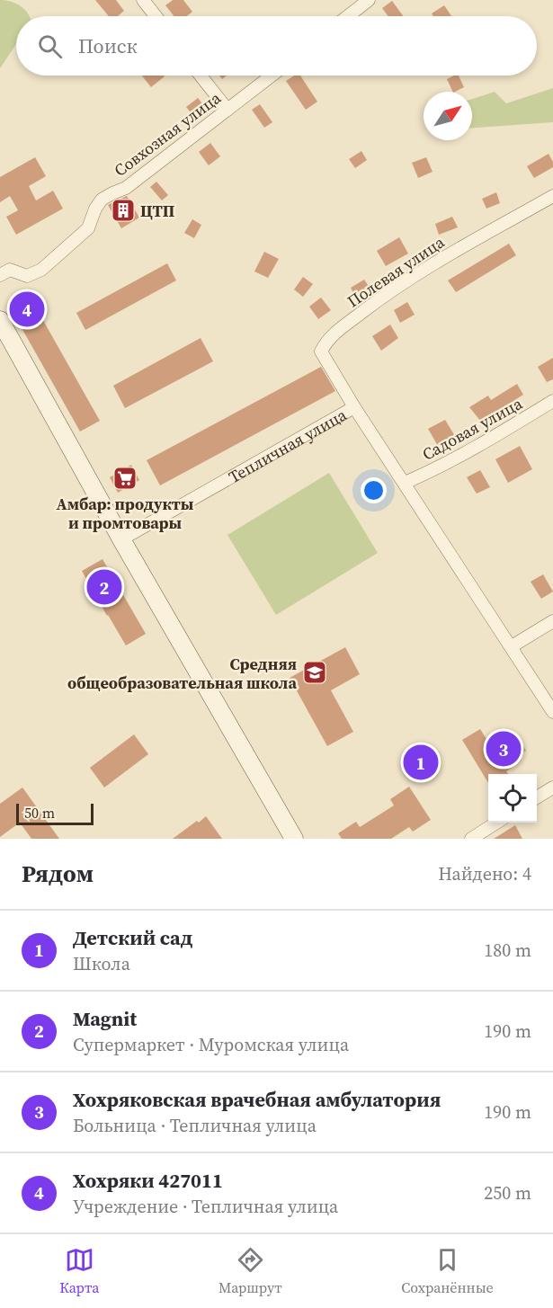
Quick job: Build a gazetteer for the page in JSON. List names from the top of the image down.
{
  "streets": {
    "street": [
      "Совхозная улица",
      "Полевая улица",
      "Садовая улица",
      "Тепличная улица"
    ]
  },
  "crossings": [
    ["Полевая улица", "Тепличная улица"],
    ["Садовая улица", "Тепличная улица"]
  ],
  "places": {
    "building": ["ЦТП"],
    "supermarket": ["Амбар: продукты и промтовары"],
    "school or university": ["Средняя общеобразовательная школа"]
  },
  "scale_bar": "50 m",
  "north": "top right",
  "page": {
    "search": "Поиск",
    "pins": [
      "4",
      "2",
      "3",
      "1"
    ],
    "scale": "50 m",
    "heading": ["Рядом", "Найдено: 4"],
    "list": [
      {
        "mark": "1",
        "name": "Детский сад",
        "note": "Школа",
        "value": "180 m"
      },
      {
        "mark": "2",
        "name": "Magnit",
        "note": "Супермаркет · Муромская улица",
        "value": "190 m"
      },
      {
        "mark": "3",
        "name": "Хохряковская врачебная амбулатория",
        "note": "Больница · Тепличная улица",
        "value": "190 m"
      },
      {
        "mark": "4",
        "name": "Хохряки 427011",
        "note": "Учреждение · Тепличная улица",
        "value": "250 m"
      }
    ],
    "nav": ["Карта", "Маршрут", "Сохранённые"]
  }
}
